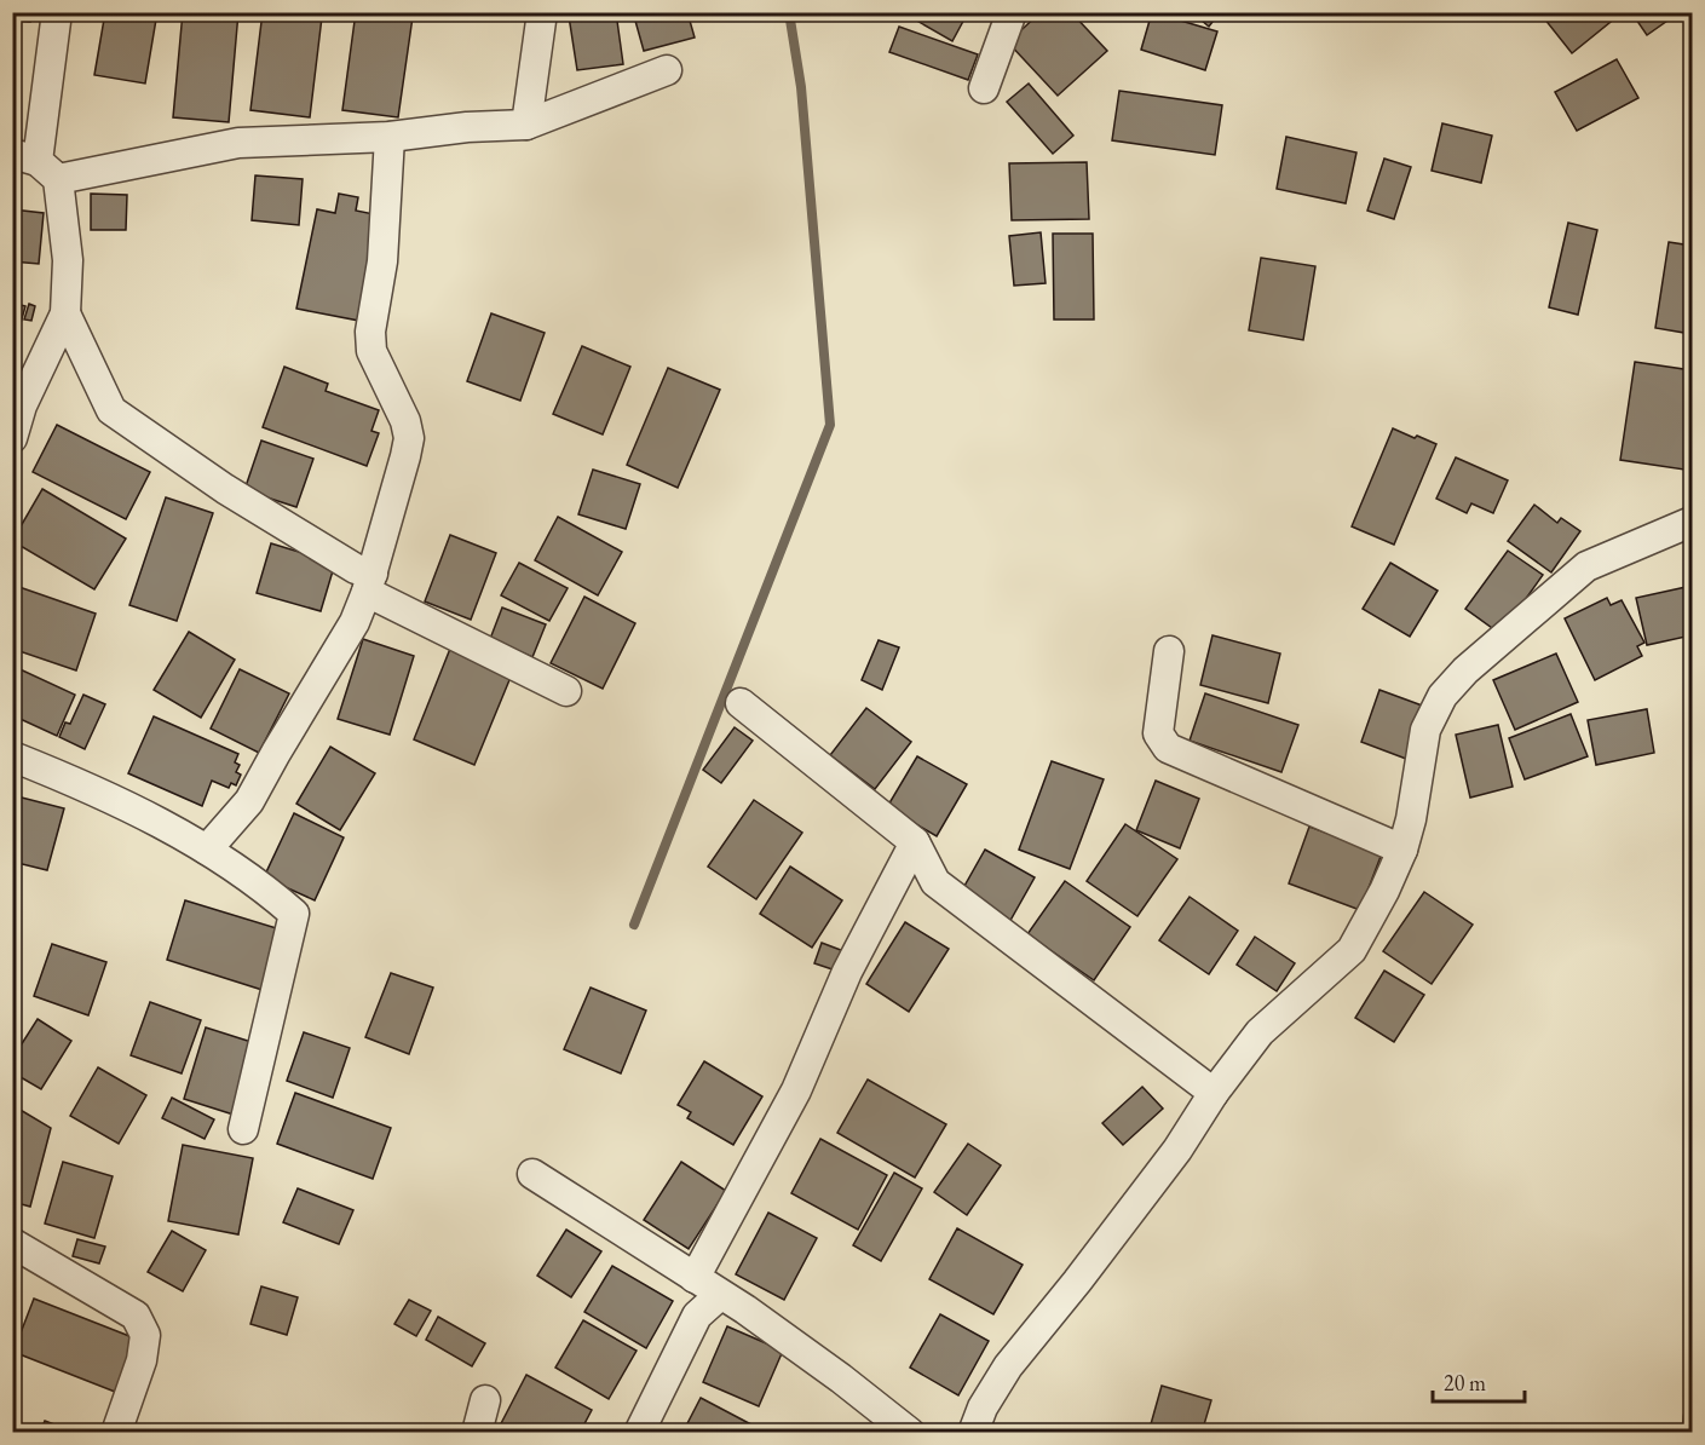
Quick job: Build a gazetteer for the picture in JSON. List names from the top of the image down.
{
  "scale_bar": "20 m"
}
